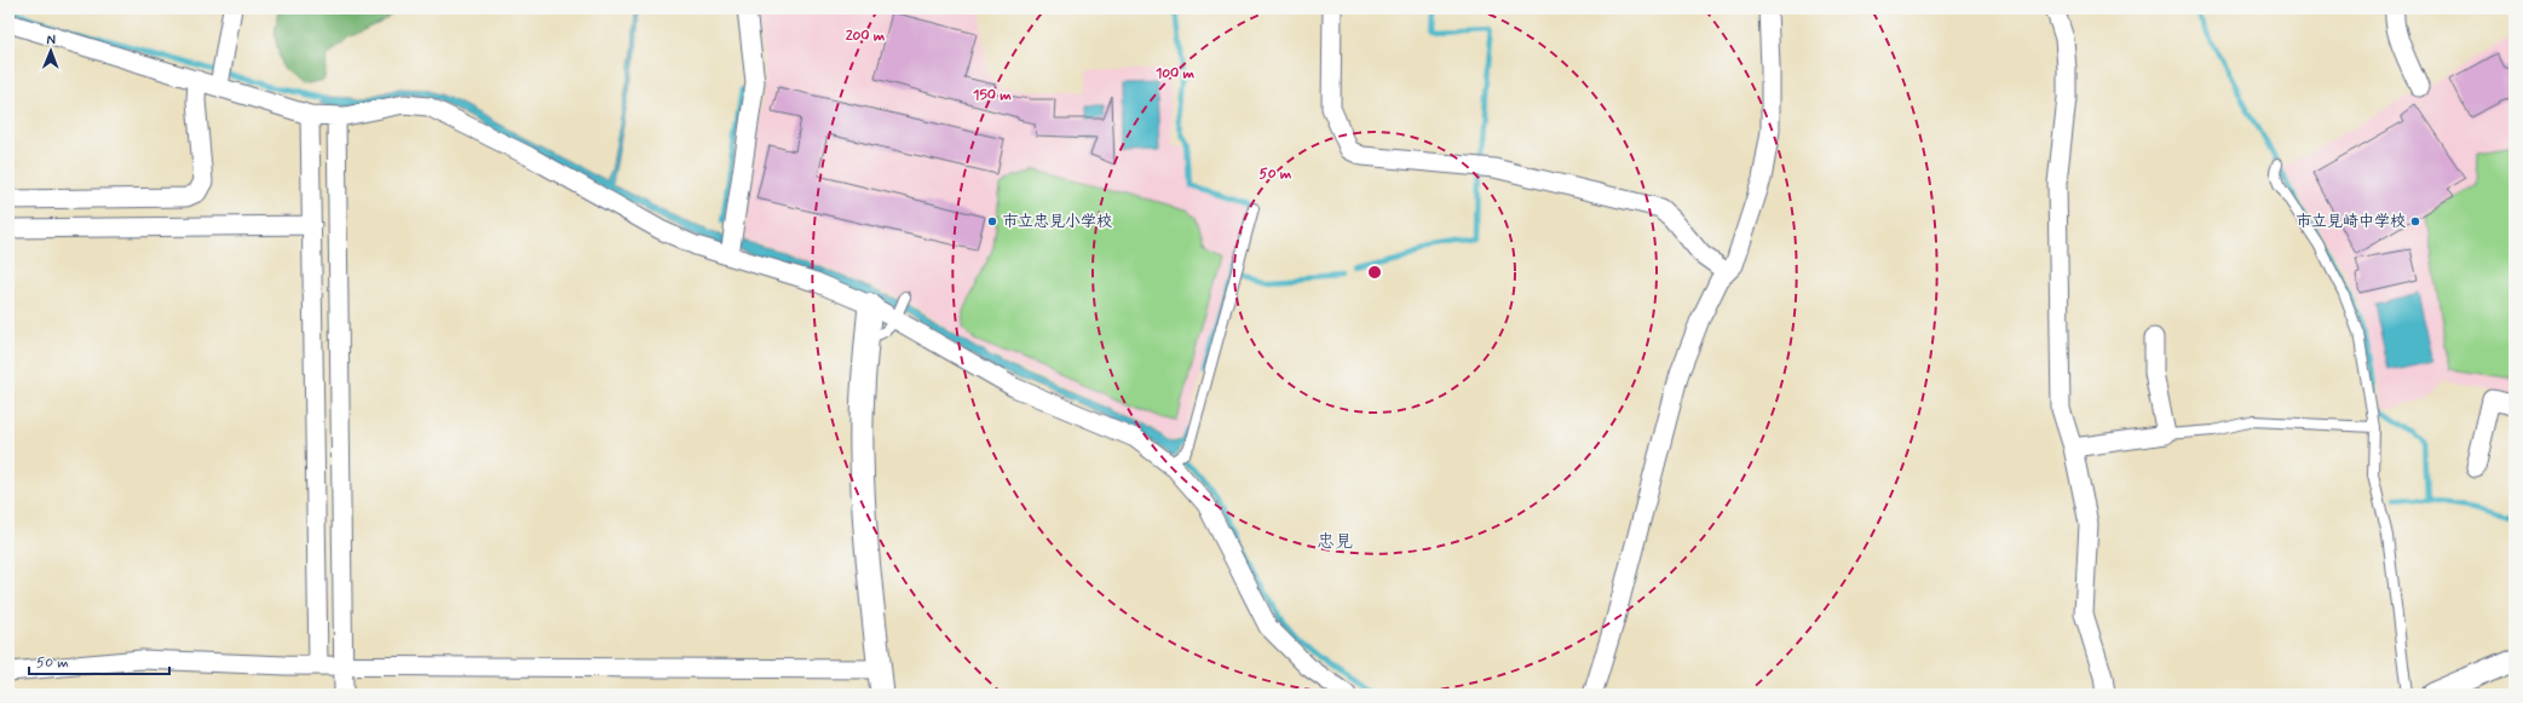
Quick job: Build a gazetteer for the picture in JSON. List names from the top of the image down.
{
  "districts": ["忠見"],
  "places": ["市立忠見小学校", "市立見崎中学校"],
  "scale_bar": "50 m",
  "north": "top",
  "rings": [
    "200 m",
    "100 m",
    "150 m",
    "50 m"
  ]
}
